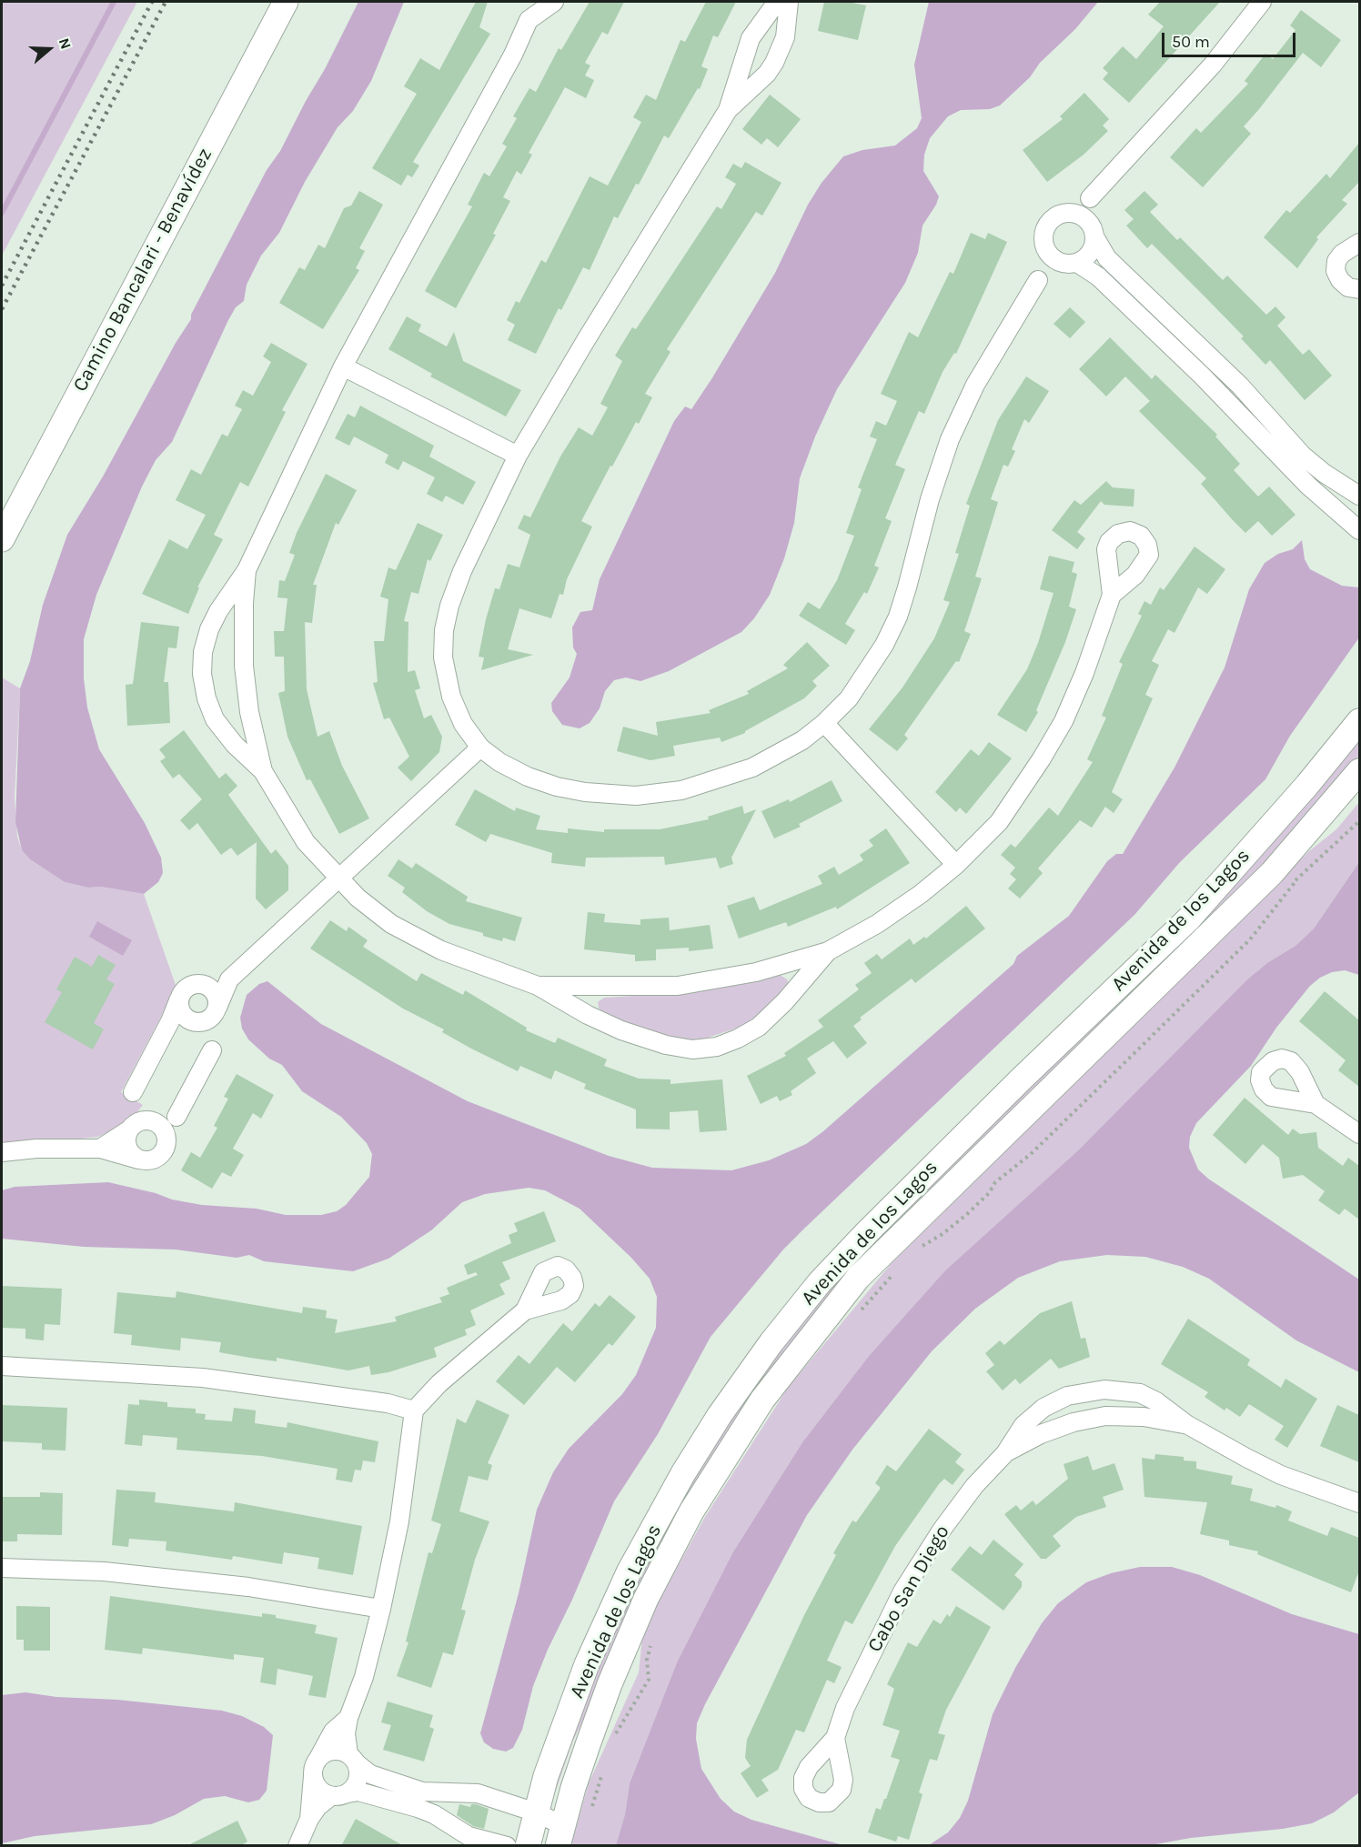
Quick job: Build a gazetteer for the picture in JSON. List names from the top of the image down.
{
  "streets": {
    "street": ["Camino Bancalari - Benavídez", "Avenida de los Lagos", "Cabo San Diego"]
  },
  "scale_bar": "50 m",
  "north": "right"
}
